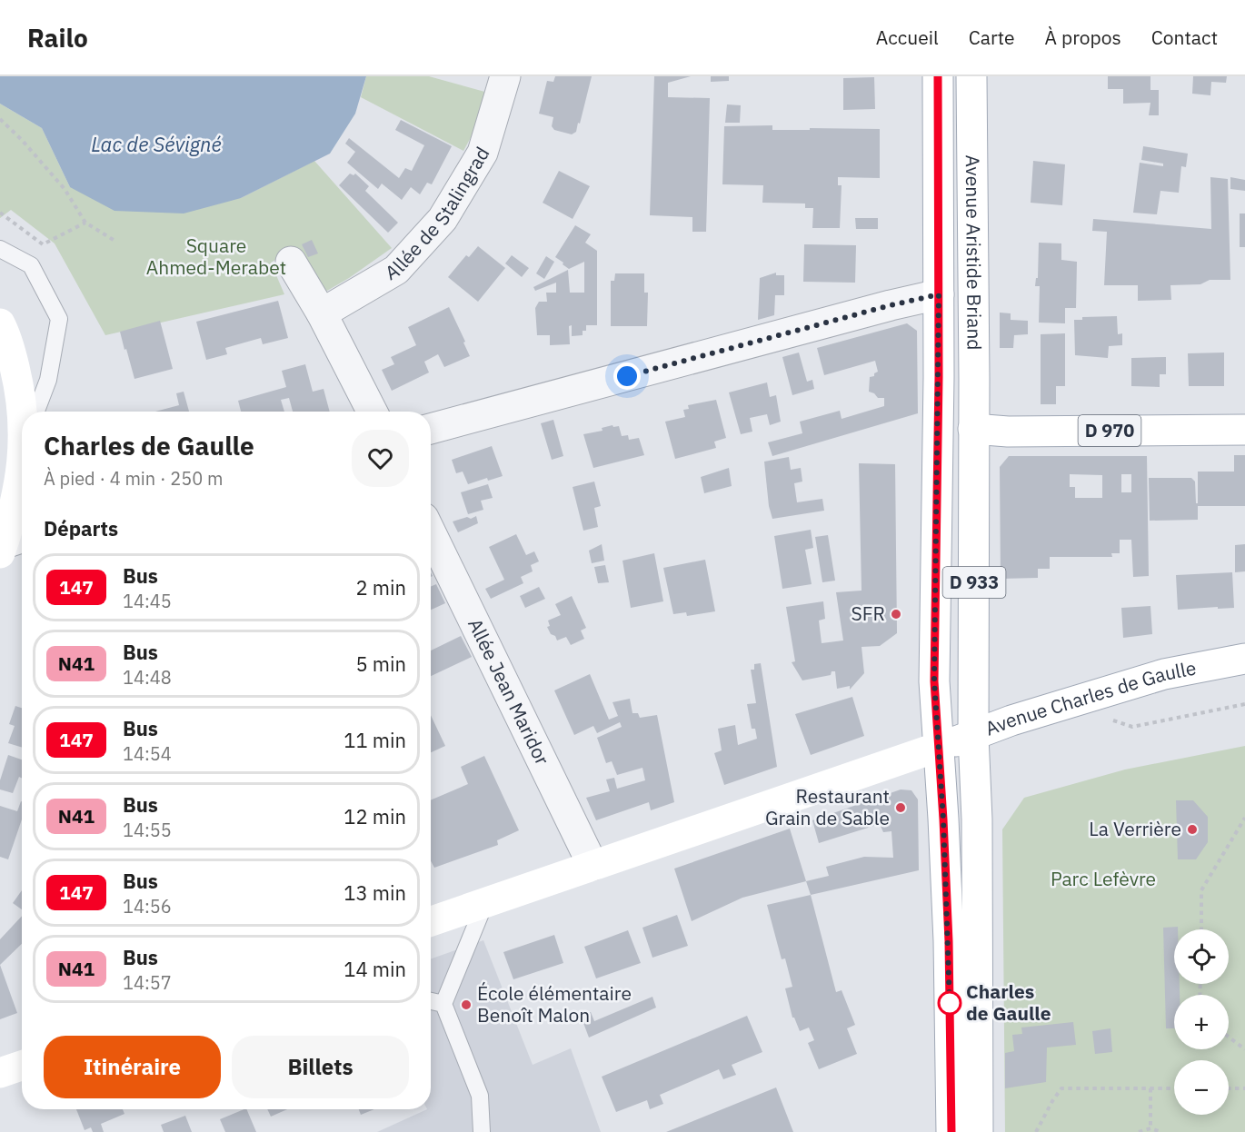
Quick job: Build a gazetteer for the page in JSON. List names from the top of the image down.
{
  "streets": {
    "main road": [
      "Avenue Aristide Briand",
      "D 970",
      "D 933",
      "Avenue Charles de Gaulle"
    ],
    "street": ["Allée de Stalingrad", "Allée Jean Maridor"]
  },
  "crossings": [
    ["Avenue Aristide Briand", "D 970"],
    ["Avenue Aristide Briand", "D 933"],
    ["Avenue Aristide Briand", "Avenue Charles de Gaulle"],
    ["D 933", "Avenue Charles de Gaulle"],
    ["Allée Jean Maridor", "Avenue Charles de Gaulle"]
  ],
  "water": ["Lac de Sévigné"],
  "parks": ["Square Ahmed-Merabet", "Parc Lefèvre"],
  "places": [
    "SFR",
    "Restaurant Grain de Sable",
    "La Verrière",
    "Charles de Gaulle",
    "École élémentaire Benoît Malon"
  ],
  "lines": ["bus line 147"],
  "page": {
    "header": "Railo",
    "nav": [
      "Accueil",
      "Carte",
      "À propos",
      "Contact"
    ],
    "heading": [
      ["Charles de Gaulle", "À pied · 4 min · 250 m"],
      "Départs"
    ],
    "list": [
      {
        "mark": "147",
        "name": "Bus",
        "note": "14:45",
        "value": "2 min"
      },
      {
        "mark": "N41",
        "name": "Bus",
        "note": "14:48",
        "value": "5 min"
      },
      {
        "mark": "147",
        "name": "Bus",
        "note": "14:54",
        "value": "11 min"
      },
      {
        "mark": "N41",
        "name": "Bus",
        "note": "14:55",
        "value": "12 min"
      },
      {
        "mark": "147",
        "name": "Bus",
        "note": "14:56",
        "value": "13 min"
      },
      {
        "mark": "N41",
        "name": "Bus",
        "note": "14:57",
        "value": "14 min"
      }
    ],
    "map_buttons": ["+", "−"],
    "buttons": ["Itinéraire", "Billets"]
  }
}
